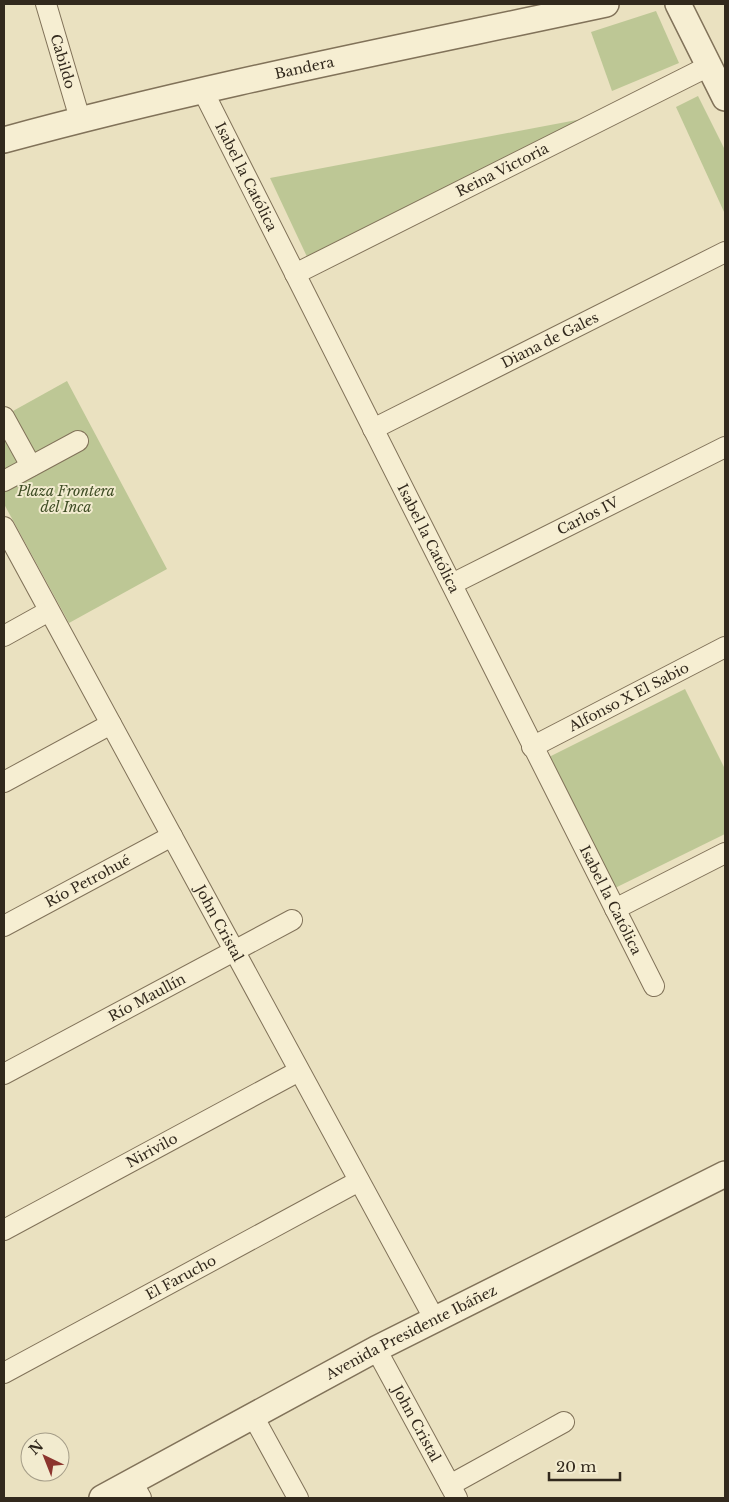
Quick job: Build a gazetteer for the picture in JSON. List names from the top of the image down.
{
  "streets": {
    "street": [
      "Cabildo",
      "Bandera",
      "Reina Victoria",
      "Isabel la Católica",
      "Diana de Gales",
      "Carlos IV",
      "Alfonso X El Sabio",
      "Río Petrohué",
      "John Cristal",
      "Río Maullín",
      "Nirivilo",
      "El Farucho",
      "Avenida Presidente Ibáñez"
    ]
  },
  "crossings": [
    ["Cabildo", "Bandera"],
    ["Bandera", "Isabel la Católica"],
    ["Reina Victoria", "Isabel la Católica"],
    ["Isabel la Católica", "Diana de Gales"],
    ["Isabel la Católica", "Carlos IV"],
    ["Isabel la Católica", "Alfonso X El Sabio"],
    ["Río Petrohué", "John Cristal"],
    ["John Cristal", "Río Maullín"],
    ["John Cristal", "Nirivilo"],
    ["John Cristal", "El Farucho"],
    ["John Cristal", "Avenida Presidente Ibáñez"]
  ],
  "parks": ["Plaza Frontera del Inca"],
  "scale_bar": "20 m",
  "north": "top left"
}
